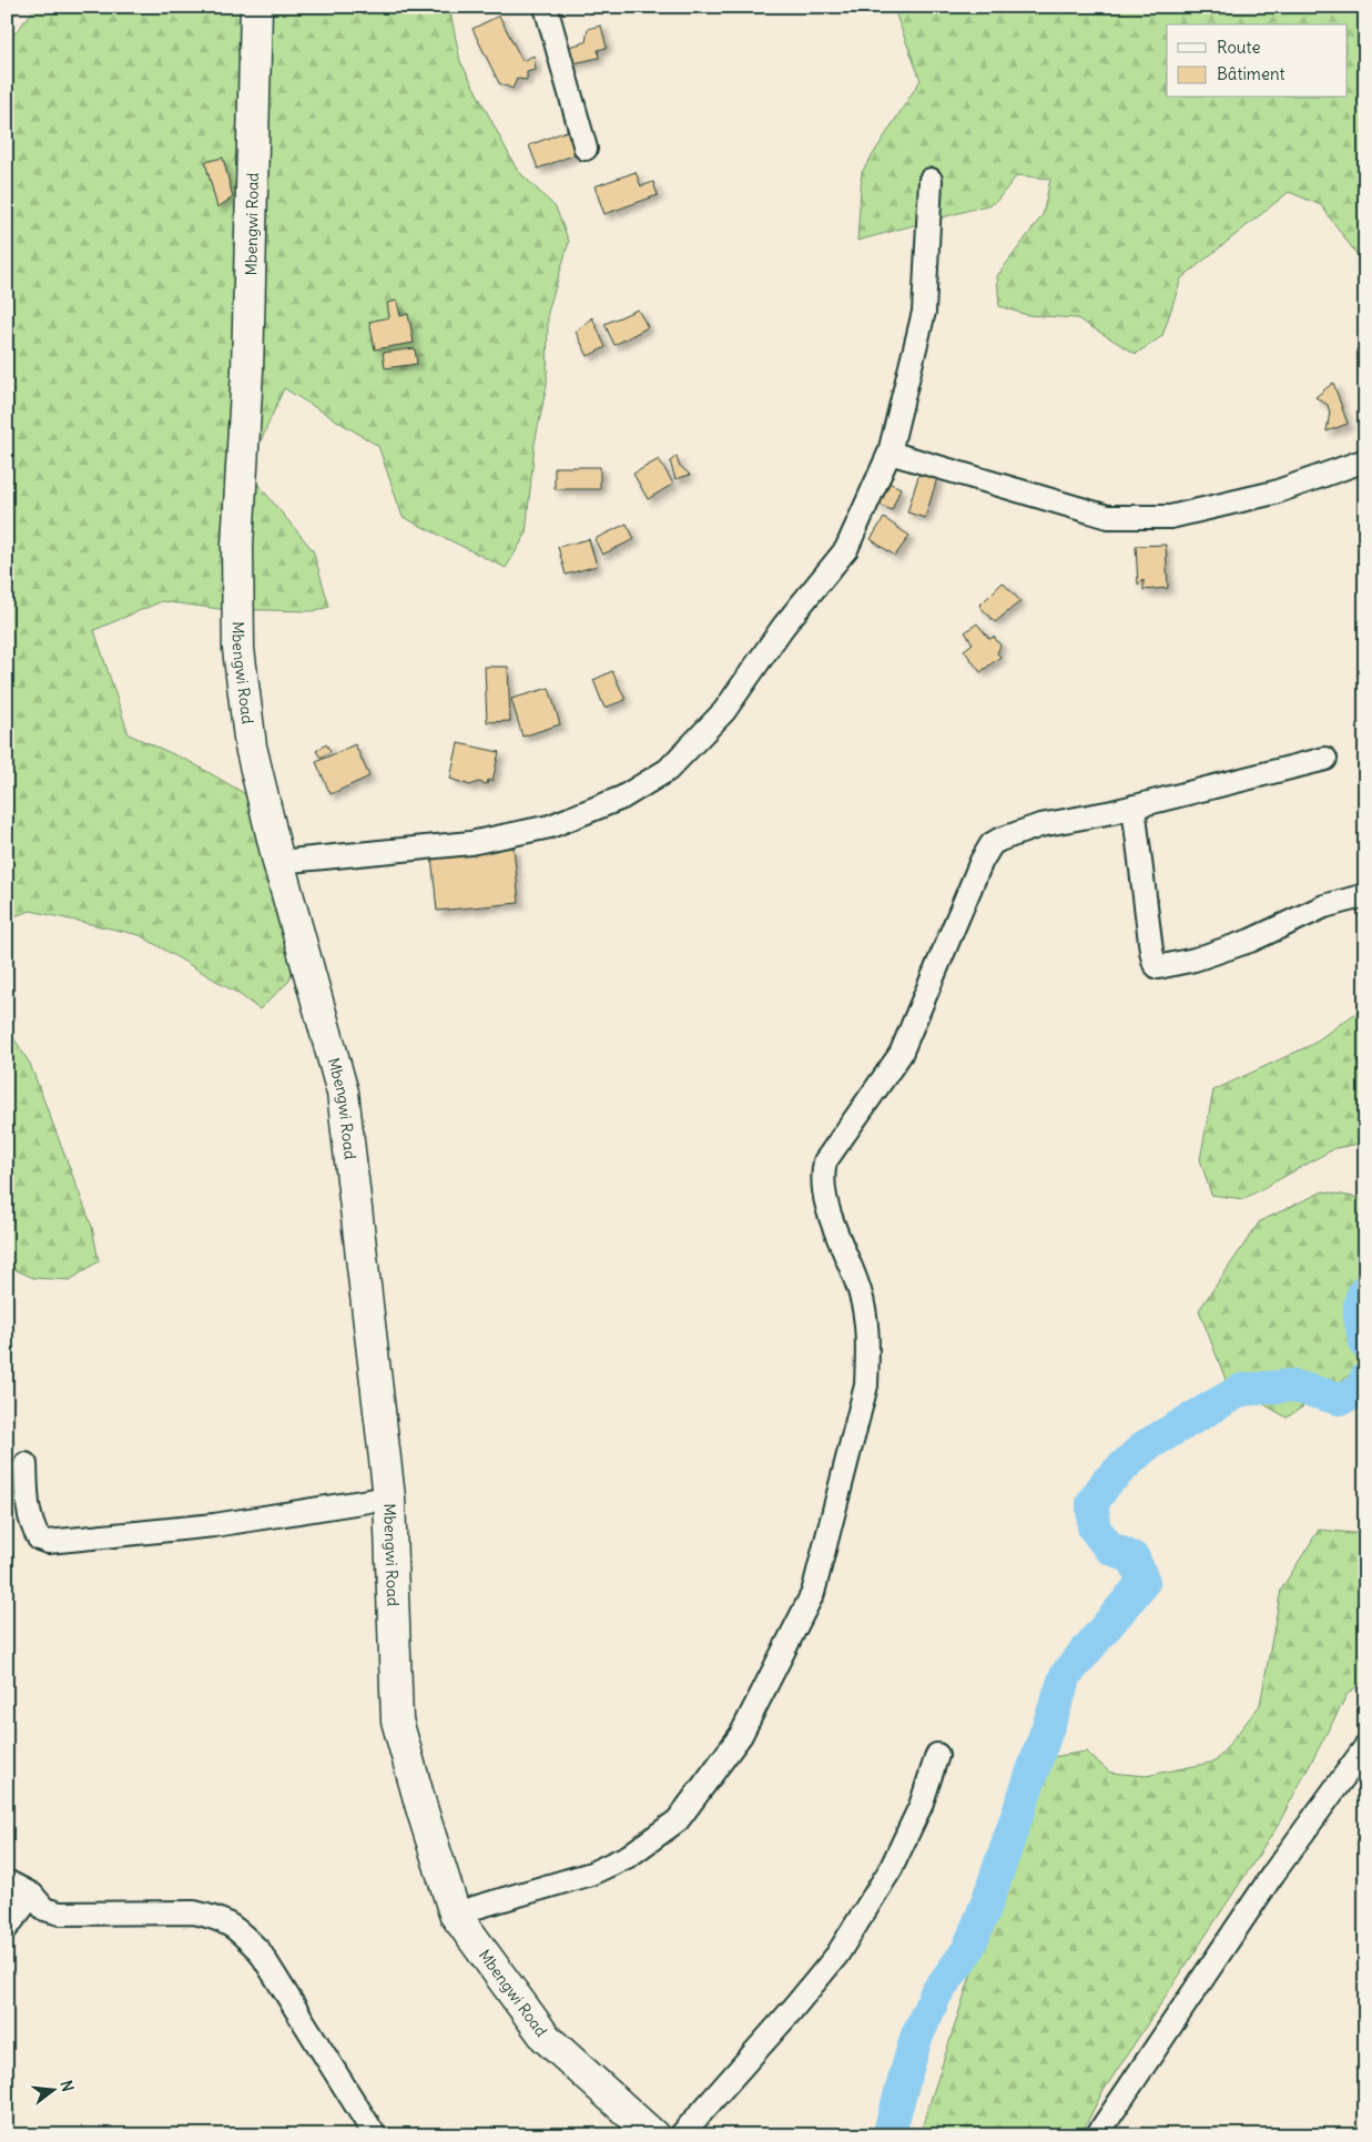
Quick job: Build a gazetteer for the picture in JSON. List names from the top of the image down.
{
  "streets": {
    "main road": ["Mbengwi Road"]
  },
  "legend": ["Route", "Bâtiment"],
  "north": "right"
}
